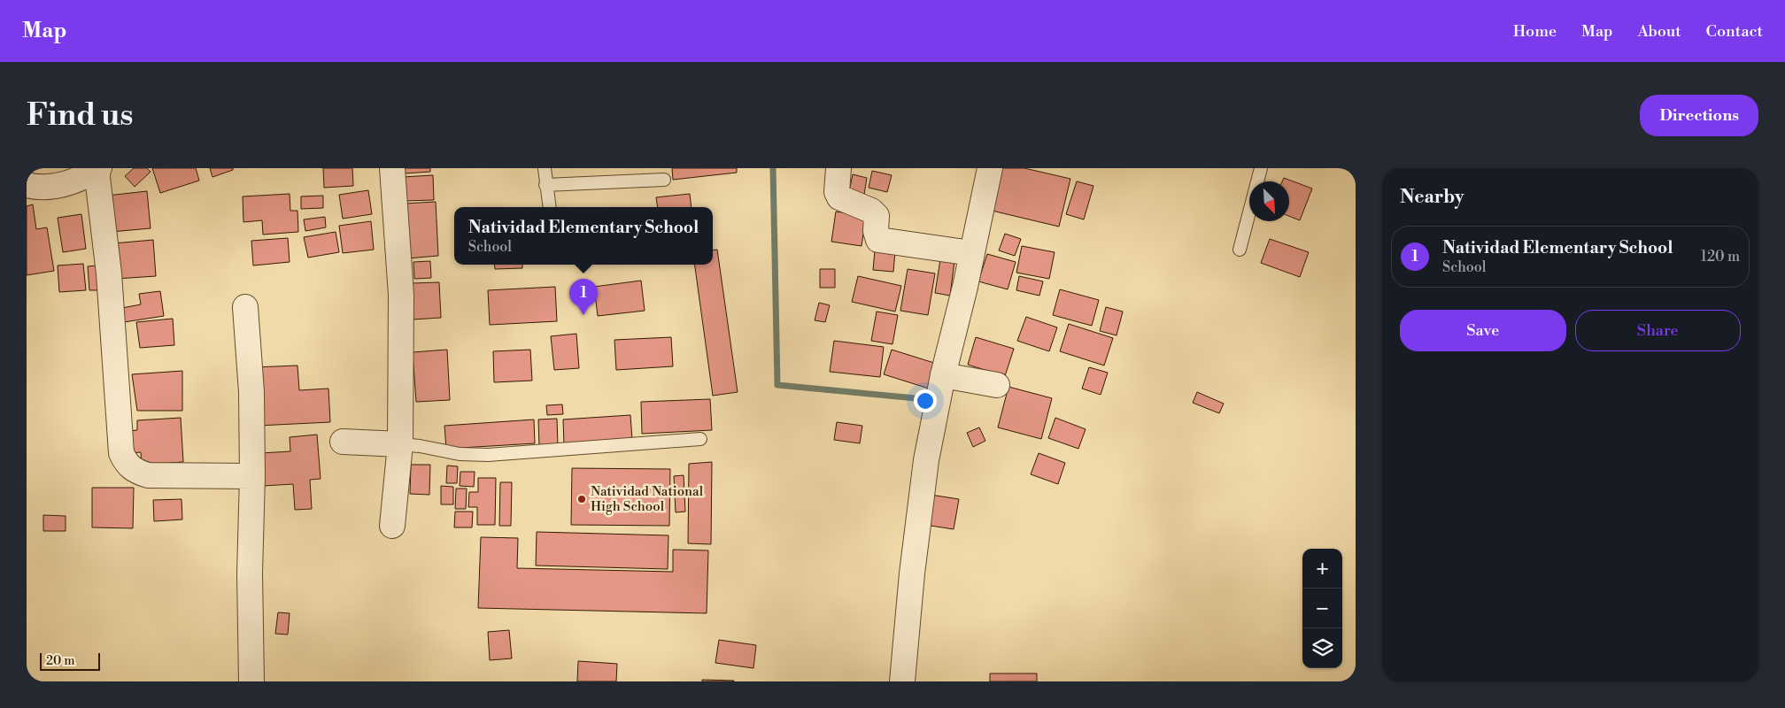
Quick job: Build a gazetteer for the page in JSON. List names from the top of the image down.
{
  "places": ["Natividad National High School"],
  "scale_bar": "20 m",
  "north": "bottom right",
  "page": {
    "header": "Map",
    "nav": [
      "Home",
      "Map",
      "About",
      "Contact"
    ],
    "buttons": [
      "Directions",
      ["Save", "Share"]
    ],
    "title": "Find us",
    "heading": "Nearby",
    "popup": ["Natividad Elementary School", "School"],
    "list": [
      {
        "mark": "1",
        "name": "Natividad Elementary School",
        "note": "School",
        "value": "120 m"
      }
    ],
    "pins": "1",
    "map_buttons": ["+", "−"],
    "scale": "20 m"
  }
}
